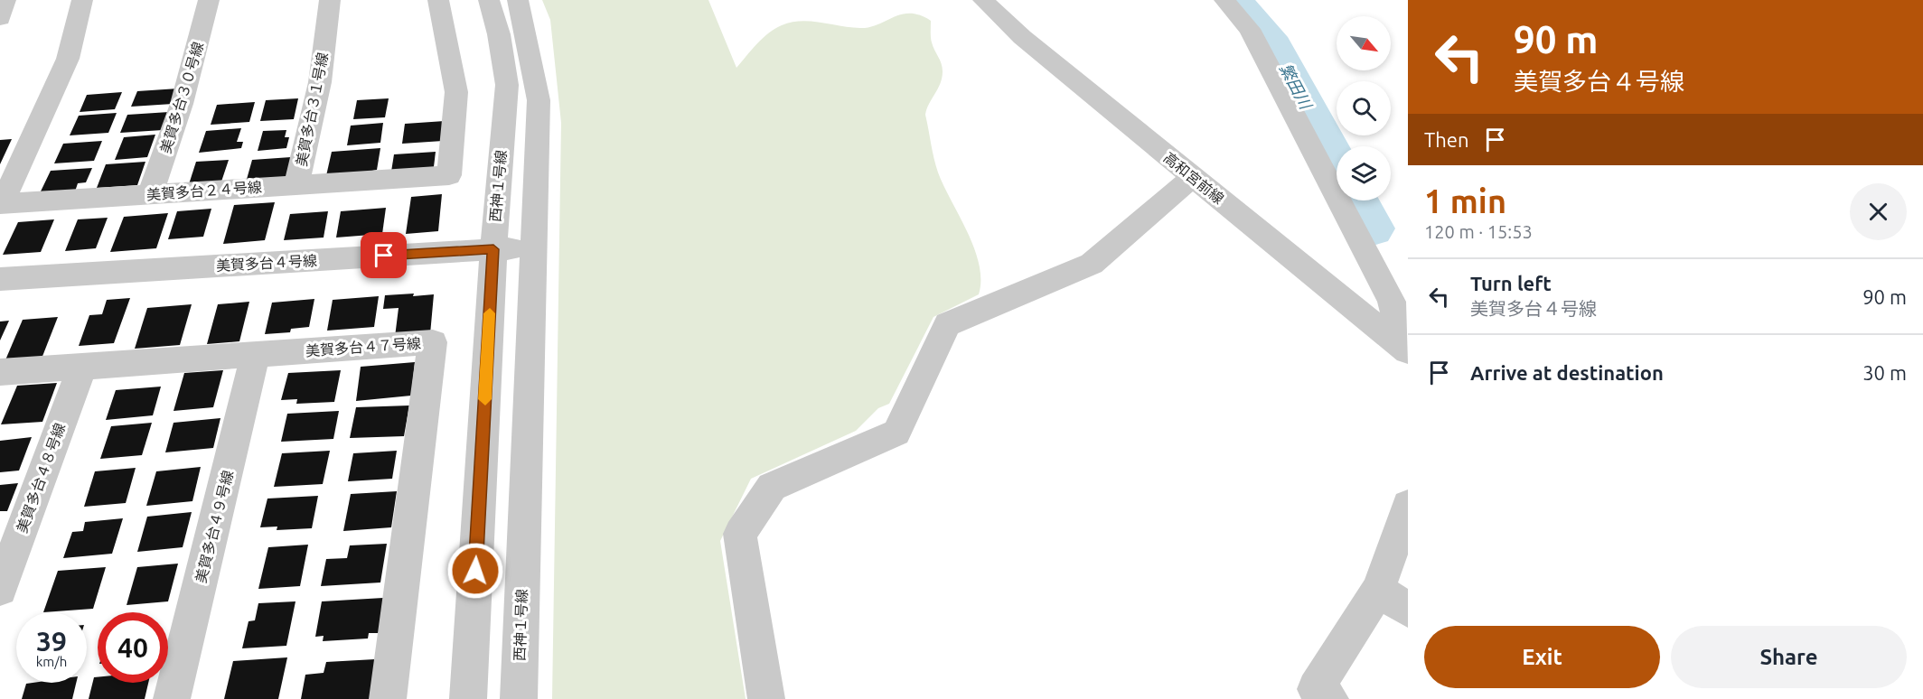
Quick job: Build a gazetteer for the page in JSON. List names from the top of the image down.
{
  "streets": {
    "street": [
      "美賀多台３０号線",
      "美賀多台３１号線",
      "高和宮前線",
      "西神１号線",
      "美賀多台２４号線",
      "美賀多台４号線",
      "美賀多台４７号線",
      "美賀多台４８号線",
      "美賀多台４９号線"
    ]
  },
  "crossings": [
    ["美賀多台３０号線", "美賀多台２４号線"],
    ["美賀多台３１号線", "美賀多台２４号線"],
    ["西神１号線", "美賀多台４号線"],
    ["美賀多台４７号線", "美賀多台４８号線"],
    ["美賀多台４７号線", "美賀多台４９号線"]
  ],
  "water": ["繁田川"],
  "north": "bottom right",
  "page": {
    "turn": ["90 m", "美賀多台４号線"],
    "then": "Then",
    "heading": ["1 min", "120 m · 15:53"],
    "list": [
      {
        "name": "Turn left",
        "note": "美賀多台４号線",
        "value": "90 m"
      },
      {
        "name": "Arrive at destination",
        "value": "30 m"
      }
    ],
    "speed": "39 km/h",
    "limit": "40",
    "buttons": ["Exit", "Share"]
  }
}
